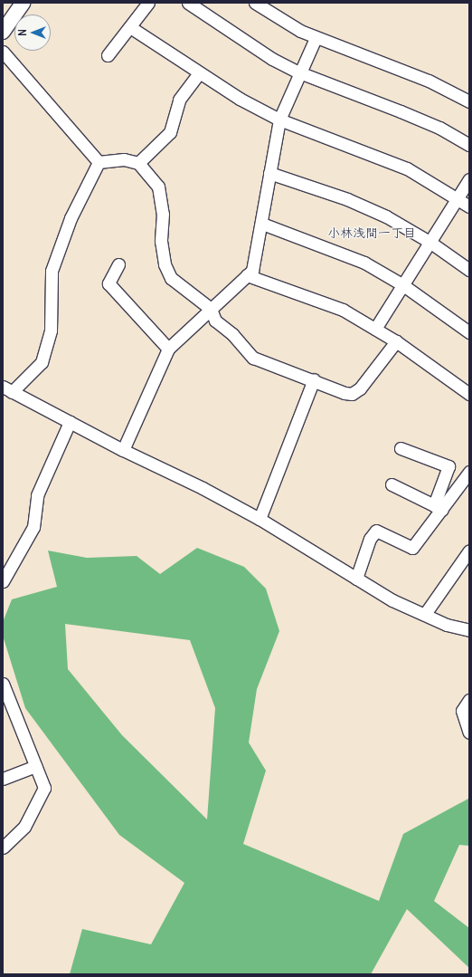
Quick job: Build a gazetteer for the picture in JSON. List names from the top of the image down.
{
  "districts": ["小林浅間一丁目"],
  "north": "left"
}
